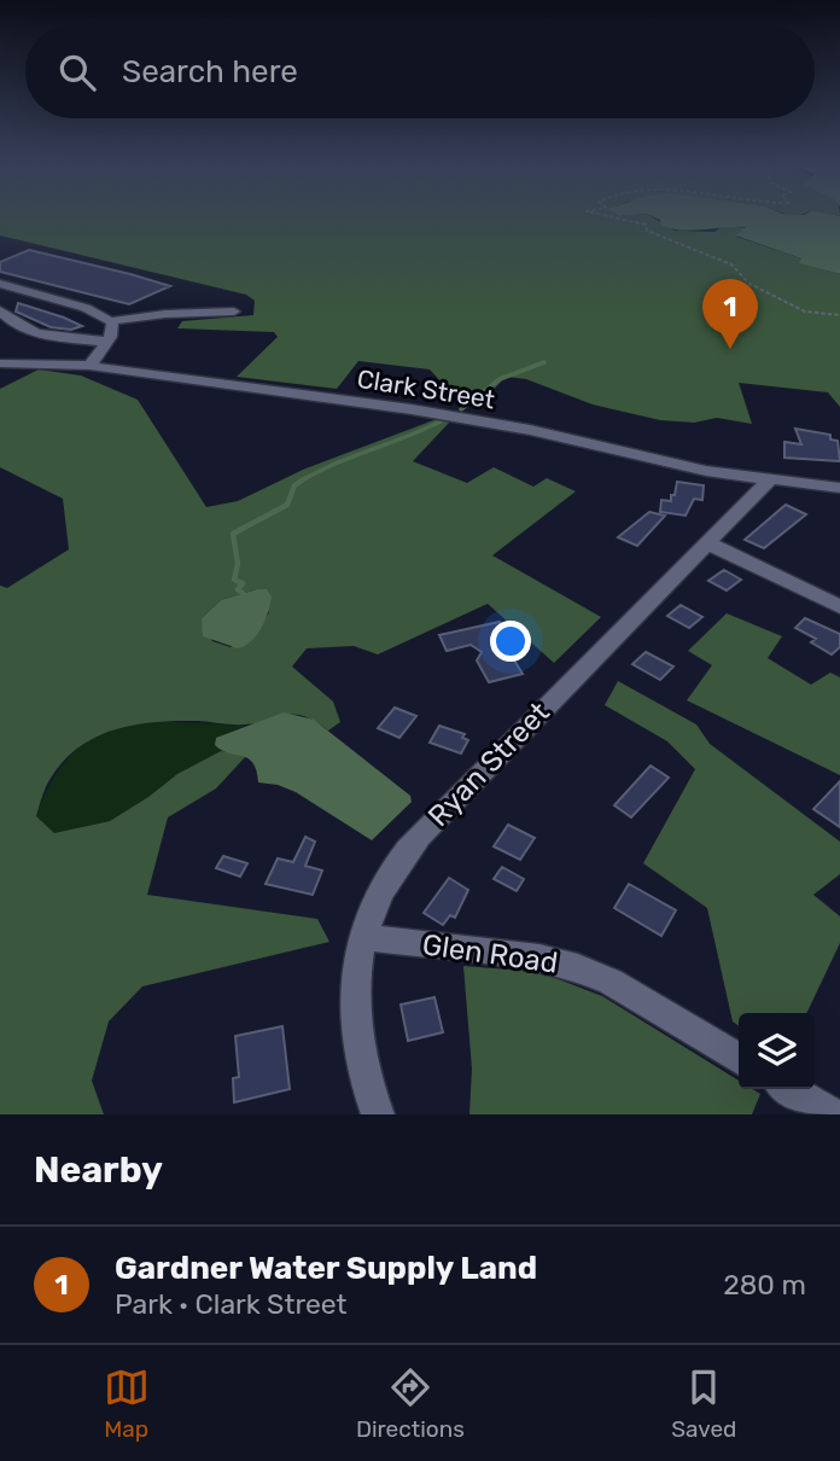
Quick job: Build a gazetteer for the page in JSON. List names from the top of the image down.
{
  "streets": {
    "street": ["Clark Street", "Ryan Street", "Glen Road"]
  },
  "crossings": [
    ["Clark Street", "Ryan Street"],
    ["Ryan Street", "Glen Road"]
  ],
  "page": {
    "search": "Search here",
    "pins": "1",
    "heading": "Nearby",
    "list": [
      {
        "mark": "1",
        "name": "Gardner Water Supply Land",
        "note": "Park · Clark Street",
        "value": "280 m"
      }
    ],
    "nav": ["Map", "Directions", "Saved"]
  }
}
